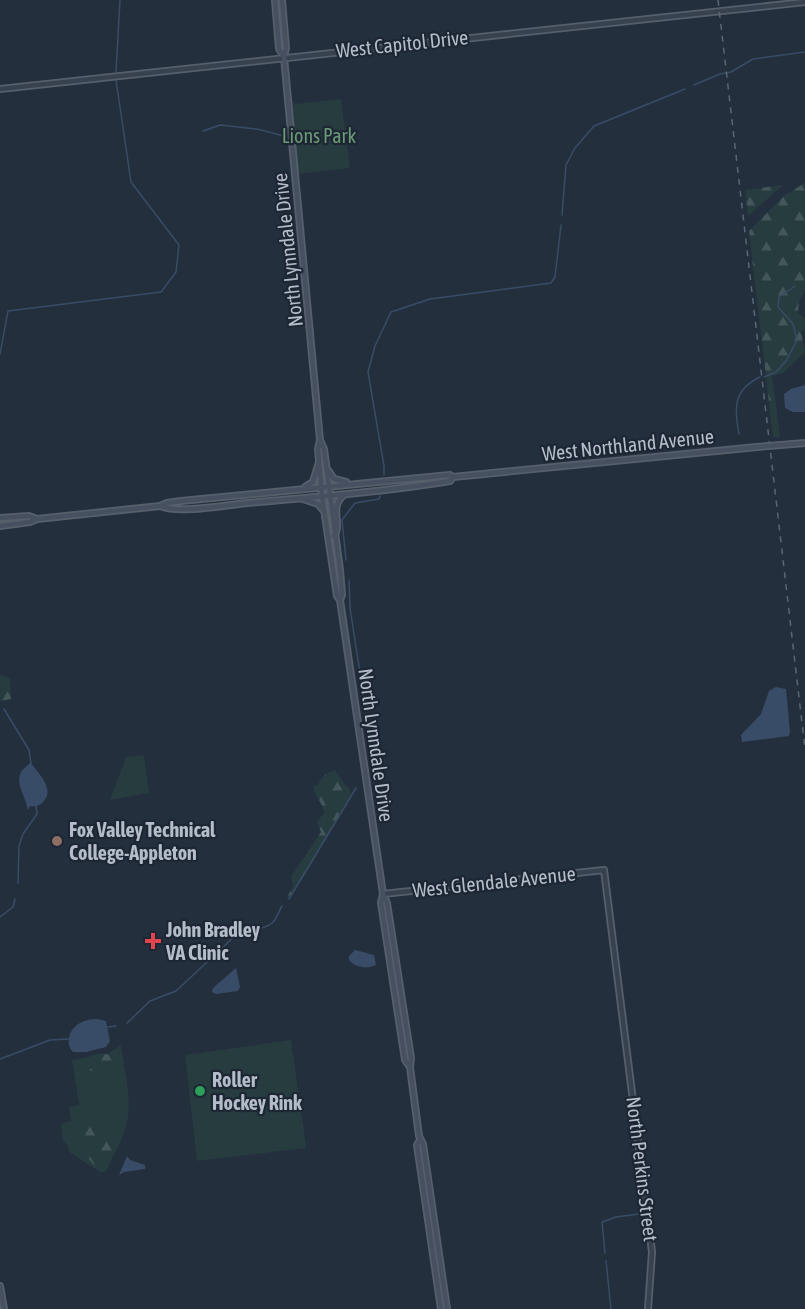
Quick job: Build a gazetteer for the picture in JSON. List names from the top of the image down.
{
  "streets": {
    "main road": ["North Lynndale Drive", "West Northland Avenue"],
    "street": ["West Capitol Drive", "West Glendale Avenue", "North Perkins Street"]
  },
  "crossings": [
    ["West Capitol Drive", "North Lynndale Drive"],
    ["North Lynndale Drive", "West Northland Avenue"],
    ["North Lynndale Drive", "West Glendale Avenue"],
    ["West Glendale Avenue", "North Perkins Street"]
  ],
  "parks": ["Lions Park"],
  "places": {
    "other": ["Fox Valley Technical College-Appleton", "Roller Hockey Rink"],
    "health": ["John Bradley VA Clinic"]
  }
}
